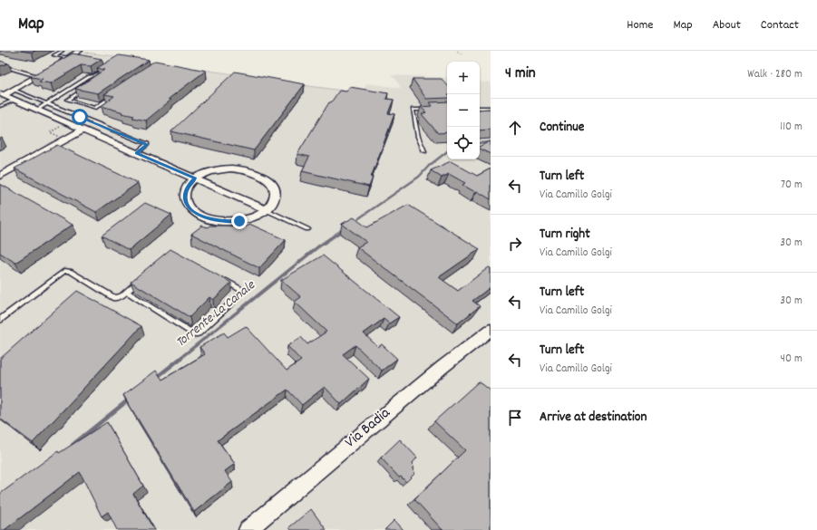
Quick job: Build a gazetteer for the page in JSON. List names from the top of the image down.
{
  "streets": {
    "street": ["Via Badia"]
  },
  "water": ["Torrente La Canale"],
  "page": {
    "header": "Map",
    "nav": [
      "Home",
      "Map",
      "About",
      "Contact"
    ],
    "heading": ["4 min", "Walk · 280 m"],
    "map_buttons": ["+", "−"],
    "list": [
      ["Continue", "110 m"],
      ["Turn left", "Via Camillo Golgi", "70 m"],
      ["Turn right", "Via Camillo Golgi", "30 m"],
      ["Turn left", "Via Camillo Golgi", "30 m"],
      ["Turn left", "Via Camillo Golgi", "40 m"],
      "Arrive at destination"
    ]
  }
}
